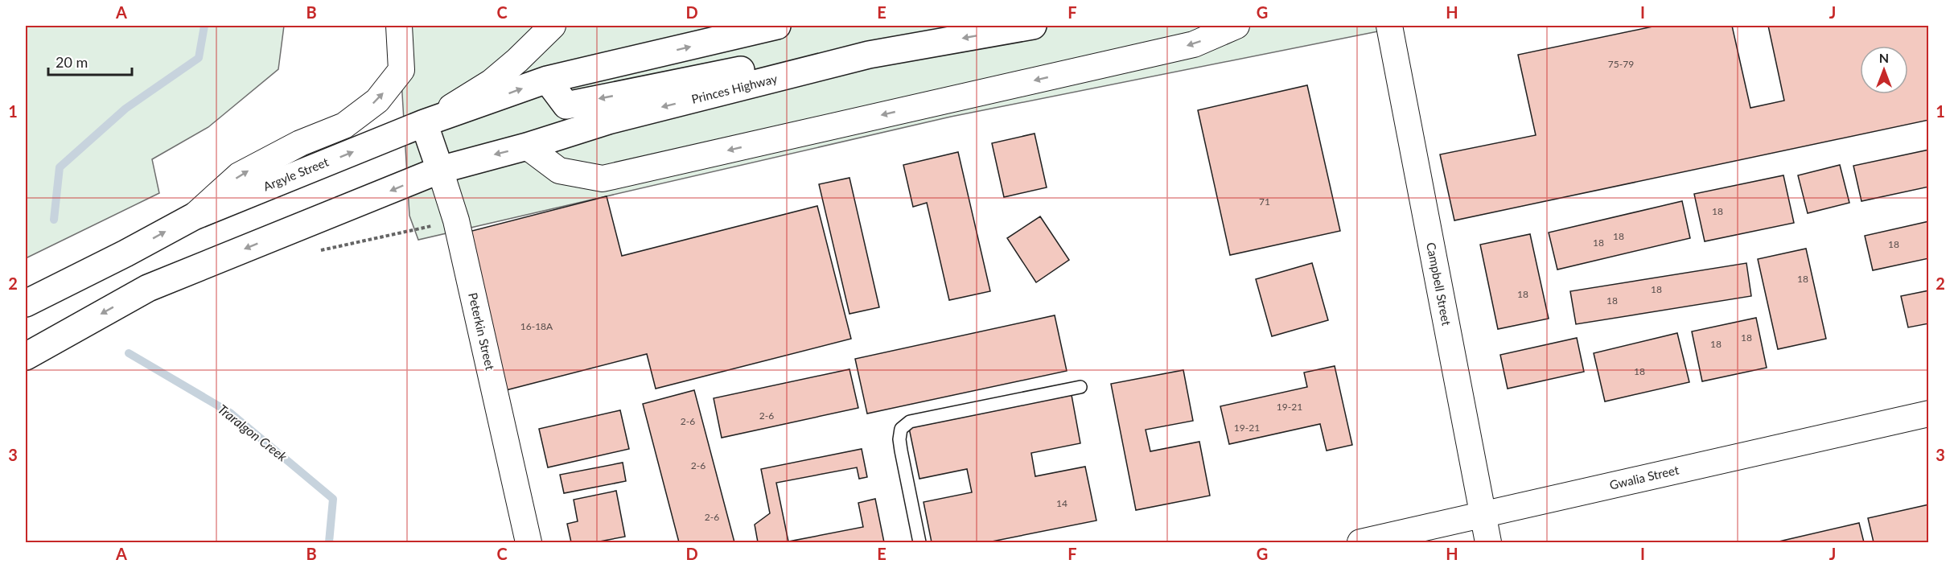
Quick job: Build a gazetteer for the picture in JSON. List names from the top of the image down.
{
  "streets": {
    "highway": ["Princes Highway", "Argyle Street", "Peterkin Street"],
    "street": ["Campbell Street", "Gwalia Street"]
  },
  "crossings": [
    ["Princes Highway", "Peterkin Street"],
    ["Argyle Street", "Peterkin Street"],
    ["Campbell Street", "Gwalia Street"]
  ],
  "water": ["Traralgon Creek"],
  "house_numbers": [
    "75-79",
    "71",
    "18",
    "18",
    "18",
    "18",
    "18",
    "18",
    "18",
    "18",
    "16-18A",
    "18",
    "18",
    "18",
    "19-21",
    "2-6",
    "2-6",
    "19-21",
    "2-6",
    "14",
    "2-6"
  ],
  "scale_bar": "20 m",
  "north": "top",
  "grid": {
    "columns": [
      "A",
      "B",
      "C",
      "D",
      "E",
      "F",
      "G",
      "H",
      "I",
      "J"
    ],
    "rows": ["1", "2", "3"]
  }
}
